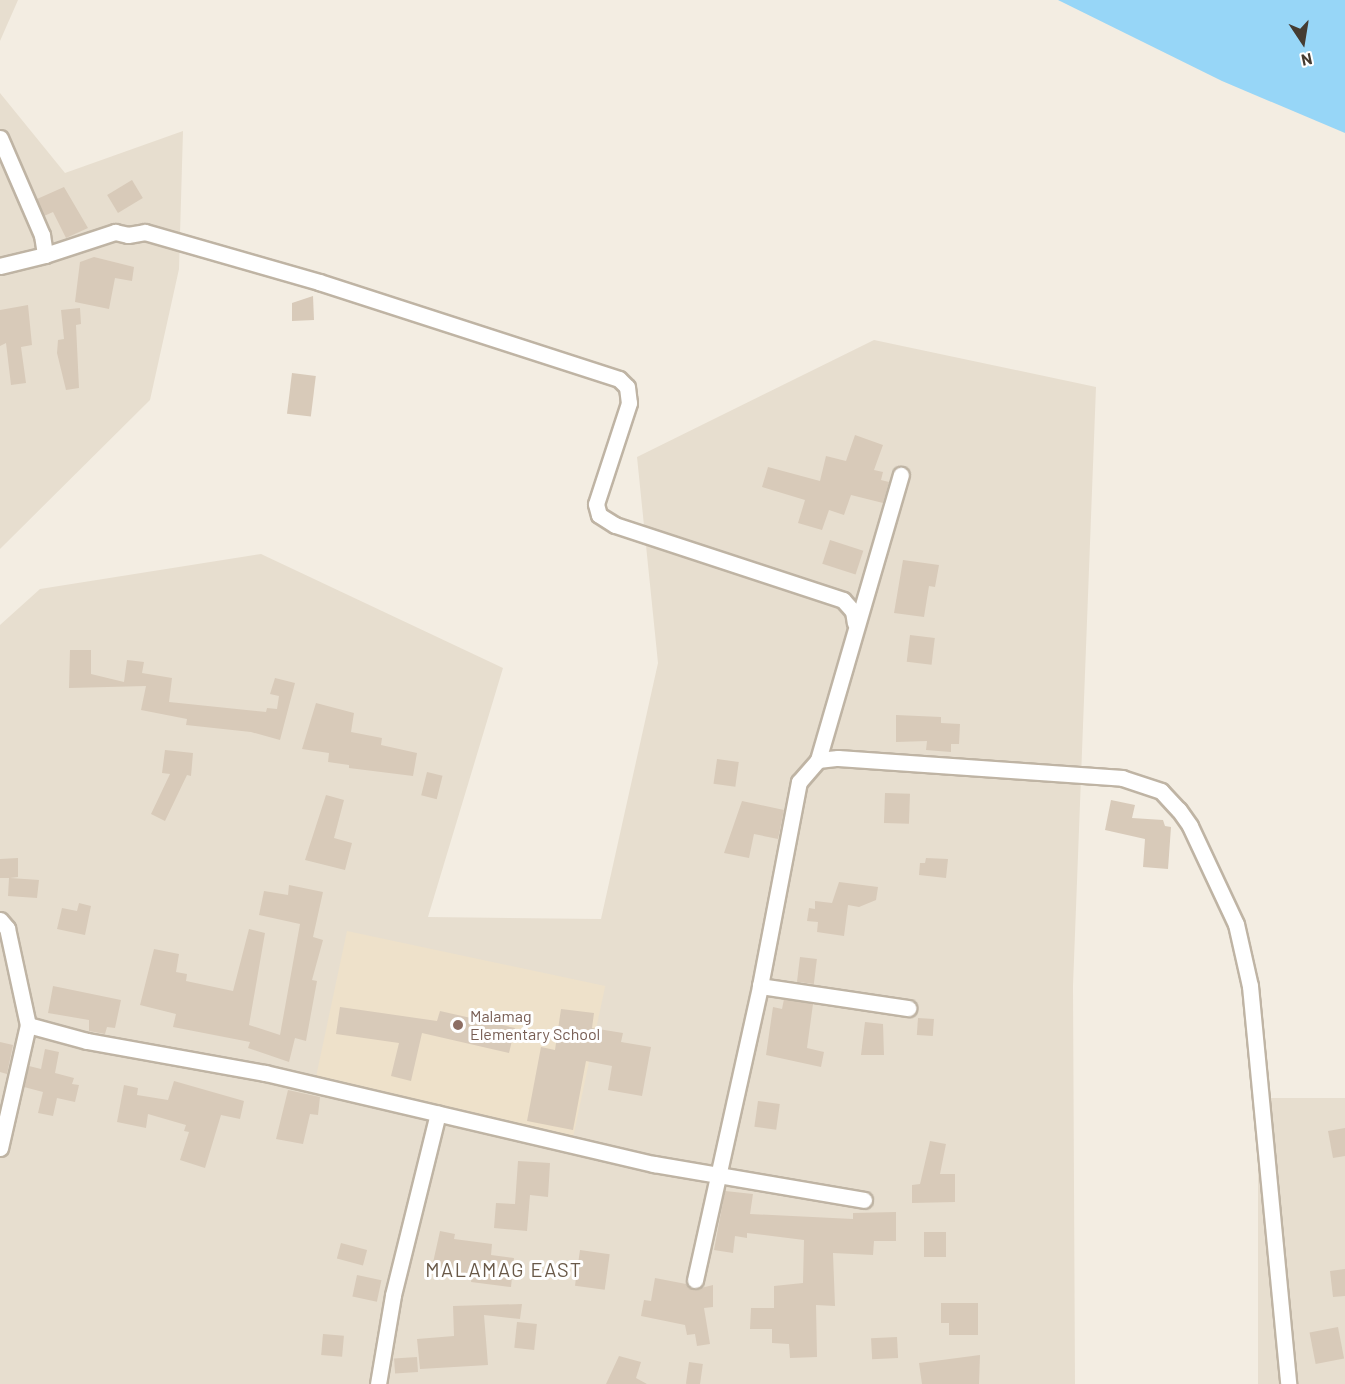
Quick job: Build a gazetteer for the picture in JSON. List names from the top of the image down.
{
  "districts": ["MALAMAG EAST"],
  "places": ["Malamag Elementary School"],
  "north": "bottom"
}
